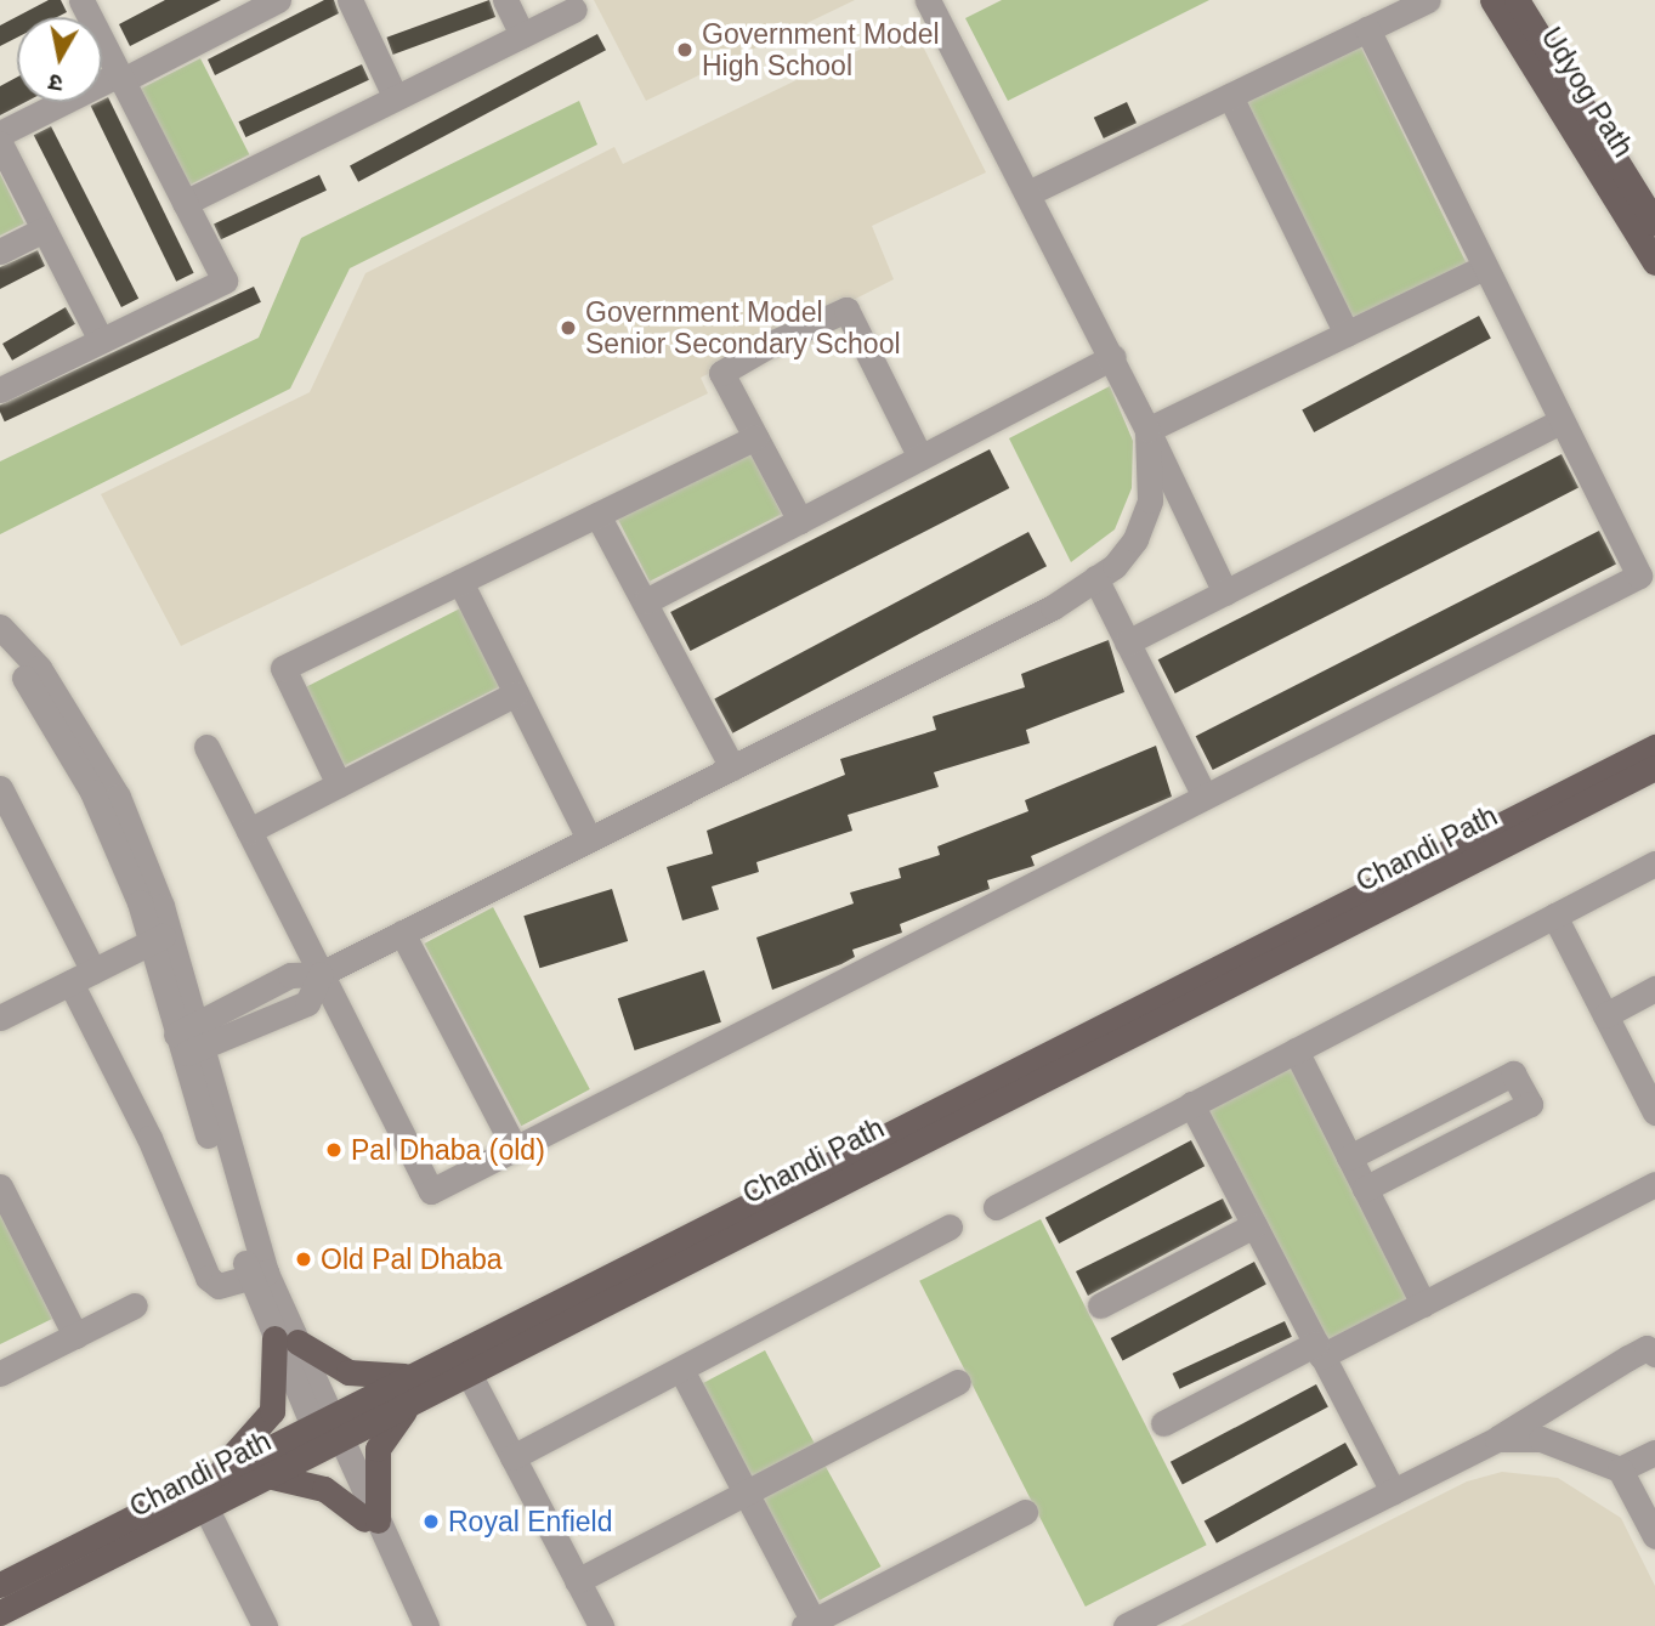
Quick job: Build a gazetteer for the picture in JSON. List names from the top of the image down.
{
  "streets": {
    "main road": ["Udyog Path", "Chandi Path"]
  },
  "places": [
    "Government Model High School",
    "Government Model Senior Secondary School",
    "Pal Dhaba (old)",
    "Old Pal Dhaba",
    "Royal Enfield"
  ],
  "north": "bottom"
}
